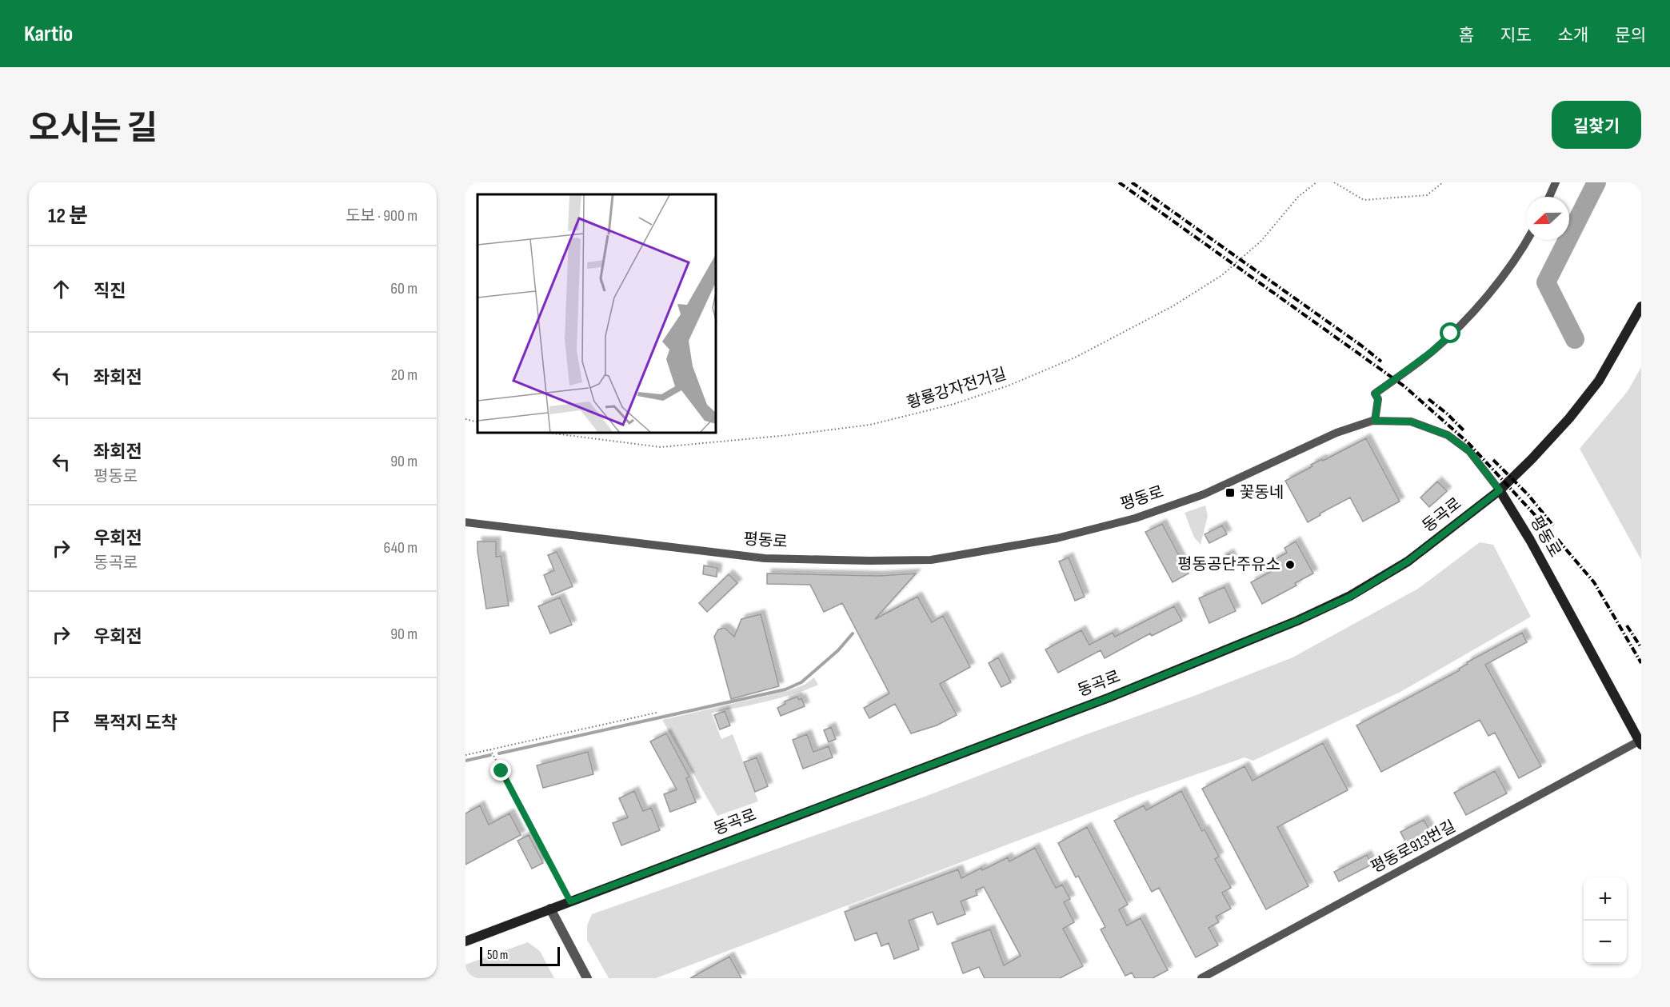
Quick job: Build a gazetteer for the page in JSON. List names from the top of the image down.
{
  "streets": {
    "main road": ["평동로", "동곡로"],
    "street": ["평동로913번길"],
    "path": ["황룡강자전거길"]
  },
  "crossings": [
    ["평동로", "동곡로"],
    ["평동로", "평동로913번길"]
  ],
  "places": {
    "transit": ["꽃동네"],
    "other": ["평동공단주유소"]
  },
  "scale_bar": "50 m",
  "north": "left",
  "page": {
    "header": "Kartio",
    "nav": [
      "홈",
      "지도",
      "소개",
      "문의"
    ],
    "title": "오시는 길",
    "buttons": "길찾기",
    "heading": ["12 분", "도보 · 900 m"],
    "list": [
      ["직진", "60 m"],
      ["좌회전", "20 m"],
      ["좌회전", "평동로", "90 m"],
      ["우회전", "동곡로", "640 m"],
      ["우회전", "90 m"],
      "목적지 도착"
    ],
    "map_buttons": ["+", "−"],
    "scale": "50 m"
  }
}
